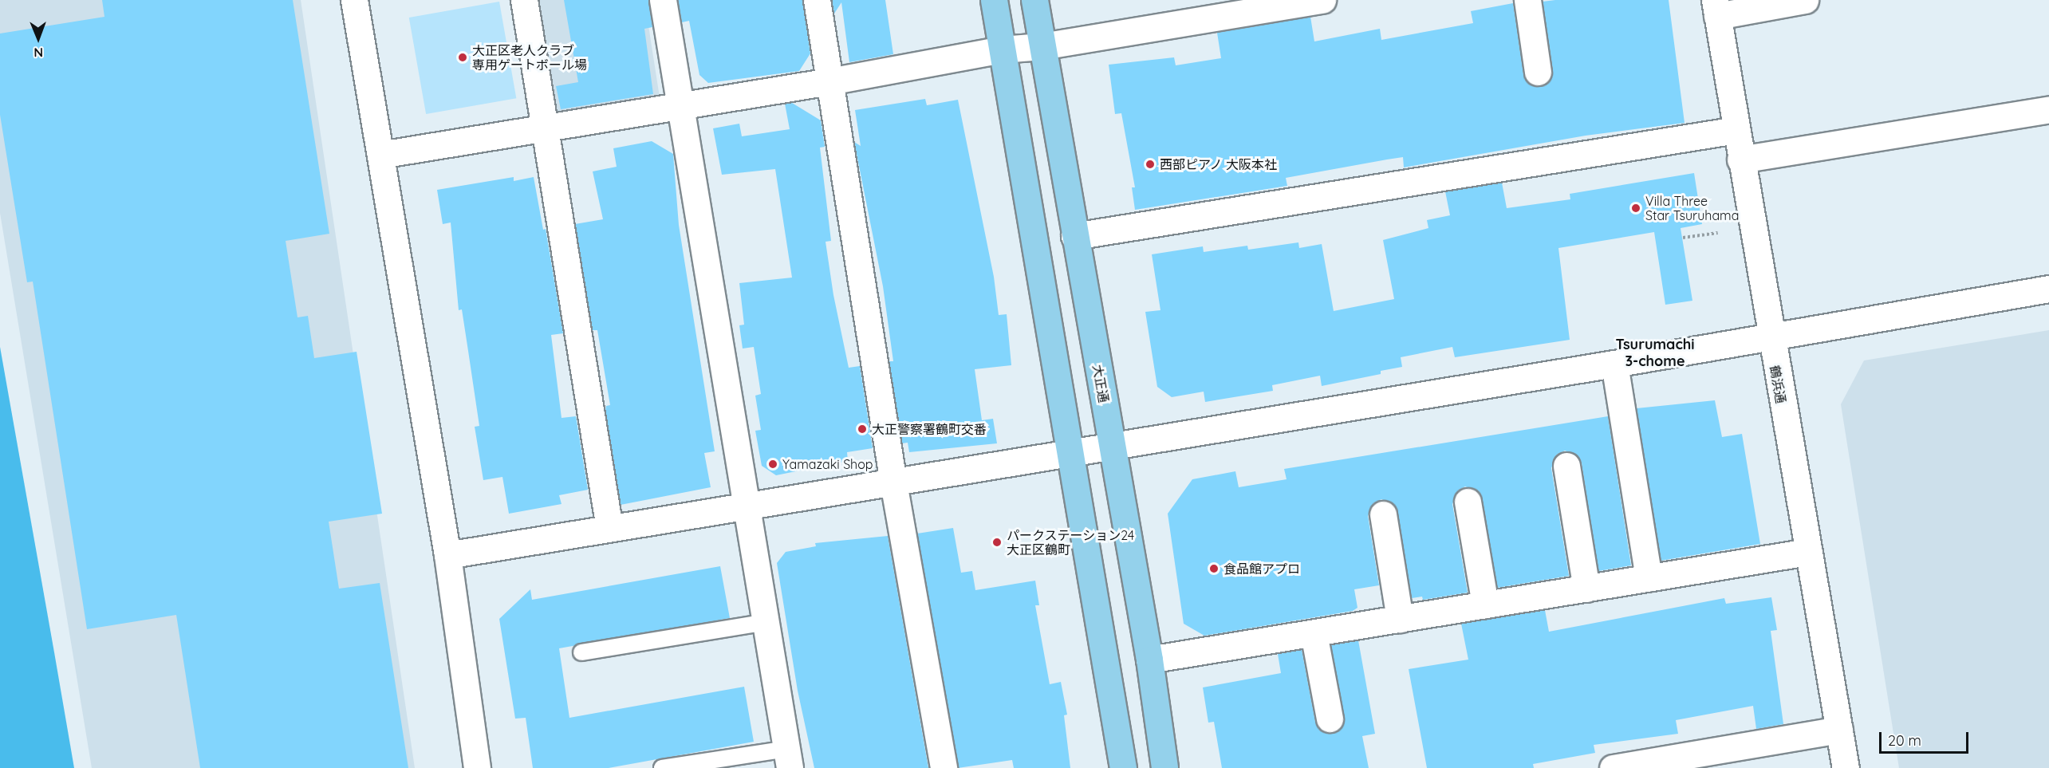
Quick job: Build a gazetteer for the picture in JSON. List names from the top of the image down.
{
  "streets": {
    "main road": ["大正通"],
    "street": ["鶴浜通"]
  },
  "districts": ["Tsurumachi 3-chome"],
  "places": [
    "大正区老人クラブ 専用ゲートボール場",
    "西部ピアノ 大阪本社",
    "Villa Three Star Tsuruhama",
    "大正警察署鶴町交番",
    "Yamazaki Shop",
    "パークステーション24 大正区鶴町",
    "食品館アプロ"
  ],
  "scale_bar": "20 m",
  "north": "bottom"
}
